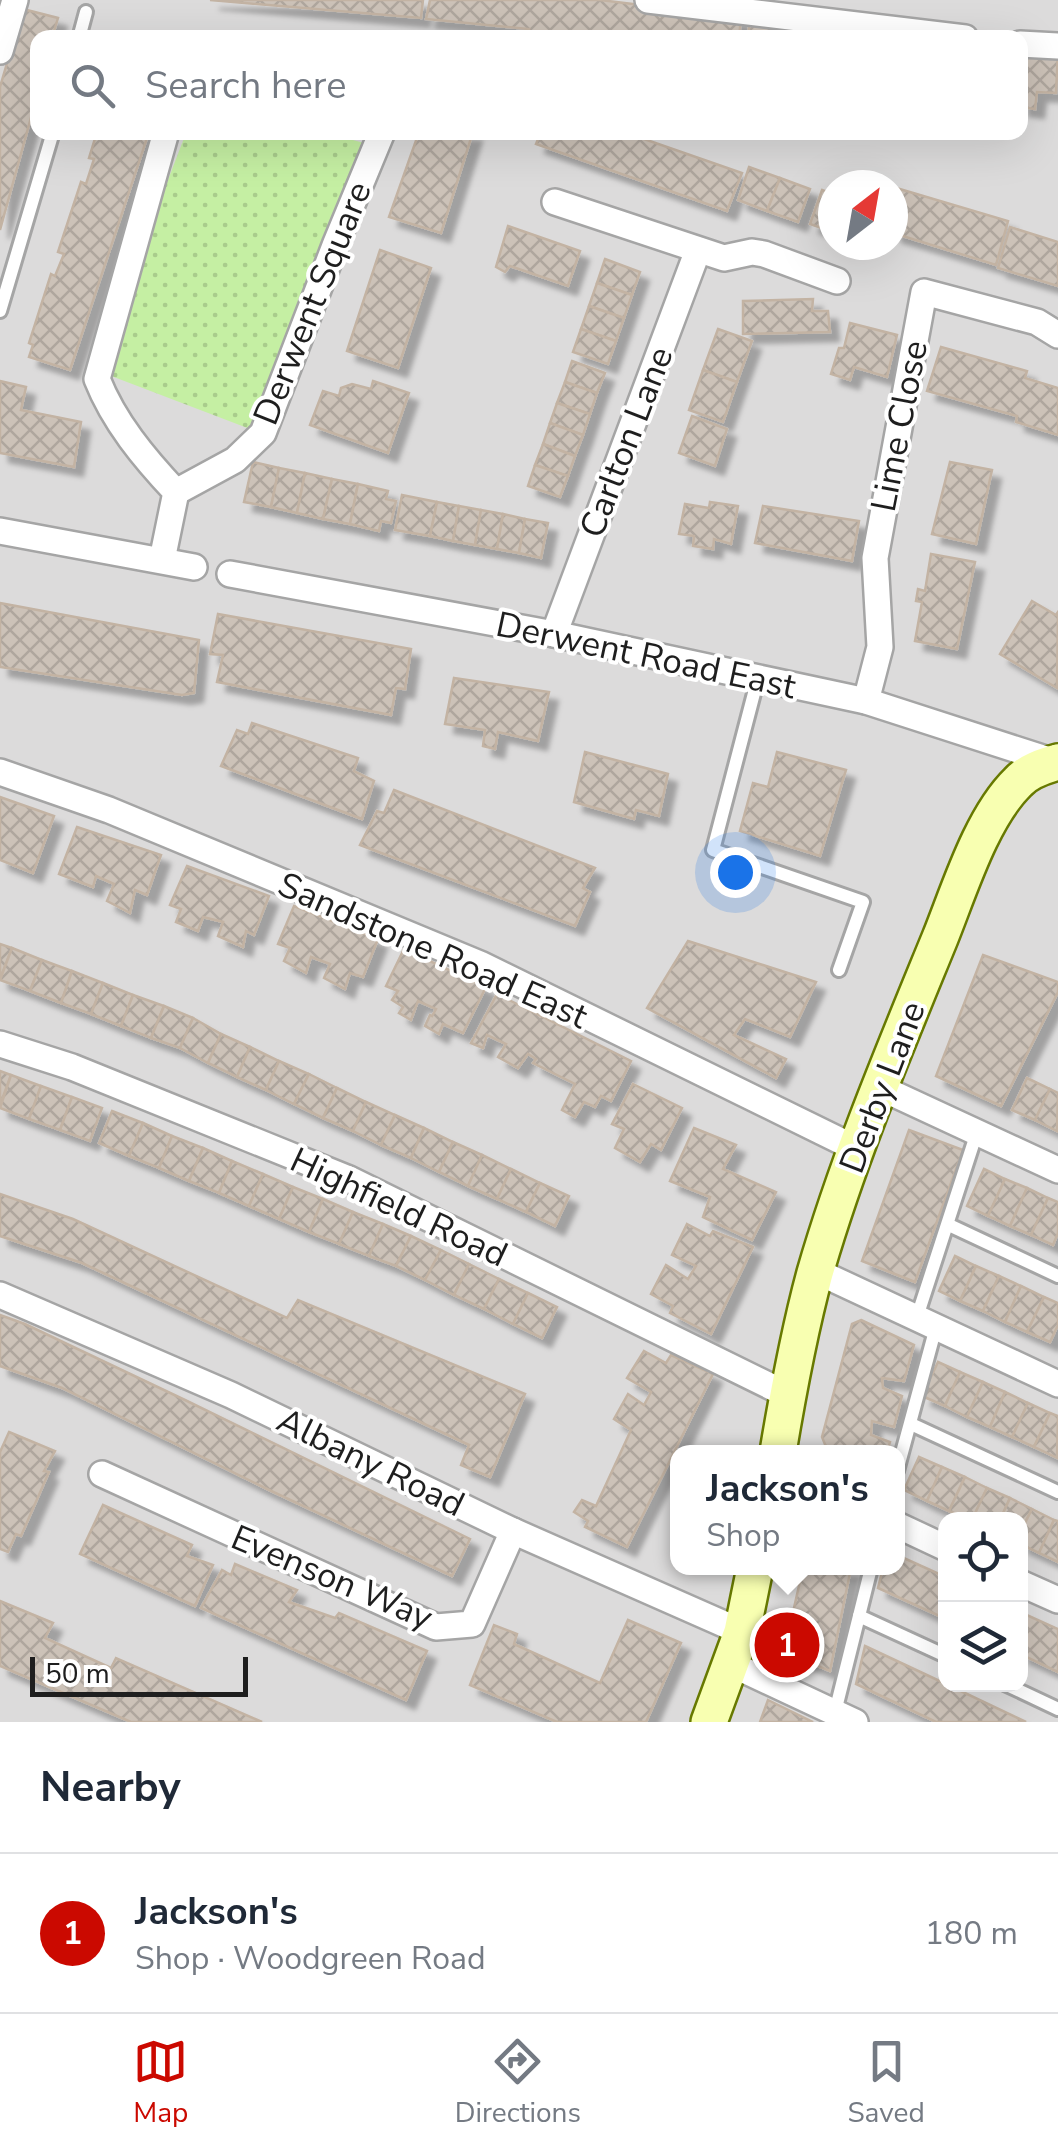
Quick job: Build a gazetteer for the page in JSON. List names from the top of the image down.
{
  "streets": {
    "street": [
      "Derwent Square",
      "Lime Close",
      "Carlton Lane",
      "Derwent Road East",
      "Sandstone Road East",
      "Derby Lane",
      "Highfield Road",
      "Albany Road",
      "Evenson Way"
    ]
  },
  "crossings": [
    ["Lime Close", "Derwent Road East"],
    ["Carlton Lane", "Derwent Road East"],
    ["Derwent Road East", "Derby Lane"],
    ["Sandstone Road East", "Derby Lane"],
    ["Derby Lane", "Highfield Road"],
    ["Albany Road", "Evenson Way"]
  ],
  "scale_bar": "50 m",
  "north": "top right",
  "page": {
    "search": "Search here",
    "popup": ["Jackson's", "Shop"],
    "pins": "1",
    "scale": "50 m",
    "heading": "Nearby",
    "list": [
      {
        "mark": "1",
        "name": "Jackson's",
        "note": "Shop · Woodgreen Road",
        "value": "180 m"
      }
    ],
    "nav": ["Map", "Directions", "Saved"]
  }
}
